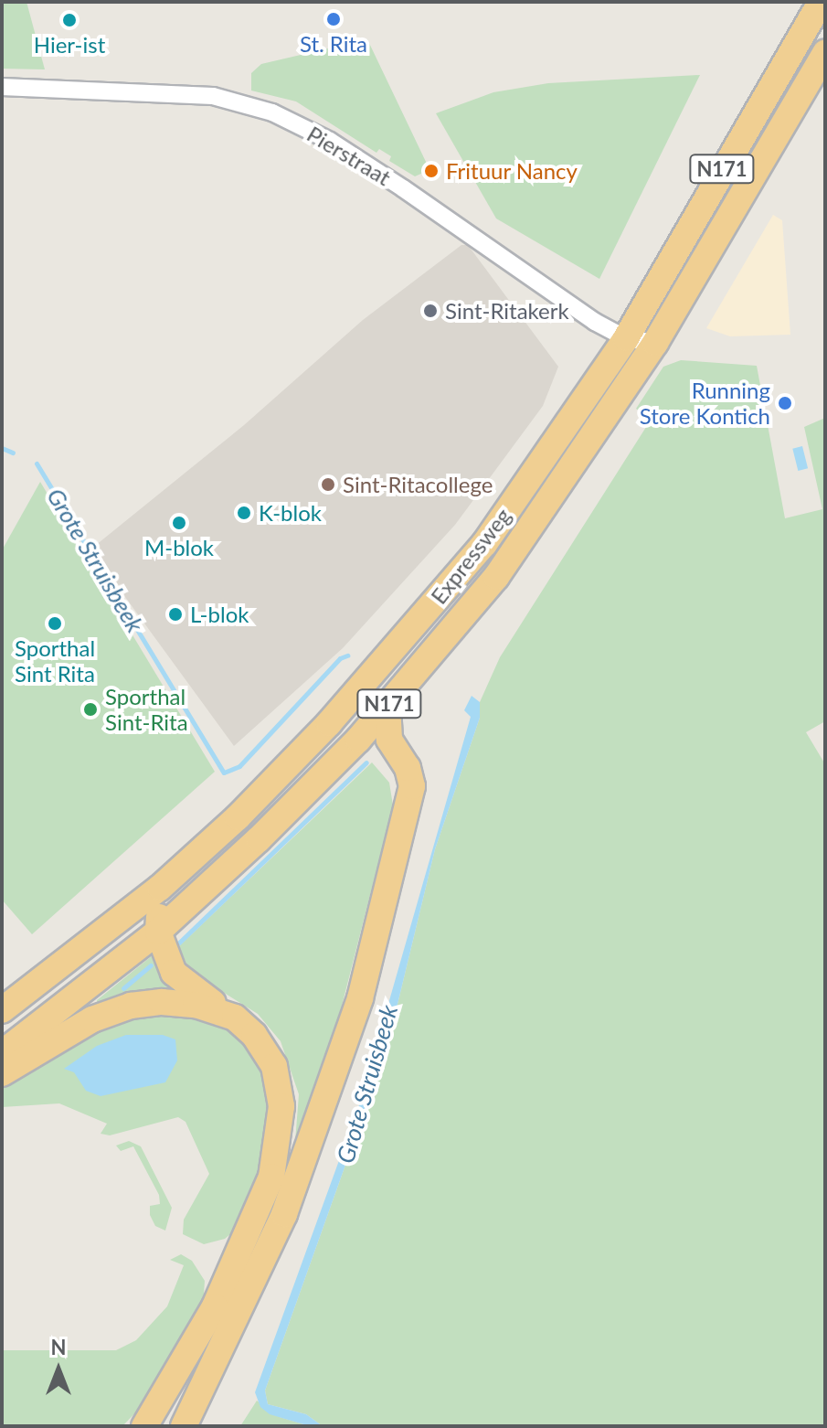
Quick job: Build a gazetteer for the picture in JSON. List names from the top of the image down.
{
  "streets": {
    "highway": ["N171", "Expressweg"],
    "street": ["Pierstraat"]
  },
  "crossings": [
    ["Pierstraat", "Expressweg"]
  ],
  "water": ["Grote Struisbeek"],
  "places": [
    "St. Rita",
    "Hier-ist",
    "Frituur Nancy",
    "Sint-Ritakerk",
    "Running Store Kontich",
    "Sint-Ritacollege",
    "K-blok",
    "M-blok",
    "L-blok",
    "Sporthal Sint Rita",
    "Sporthal Sint-Rita"
  ],
  "north": "top"
}
